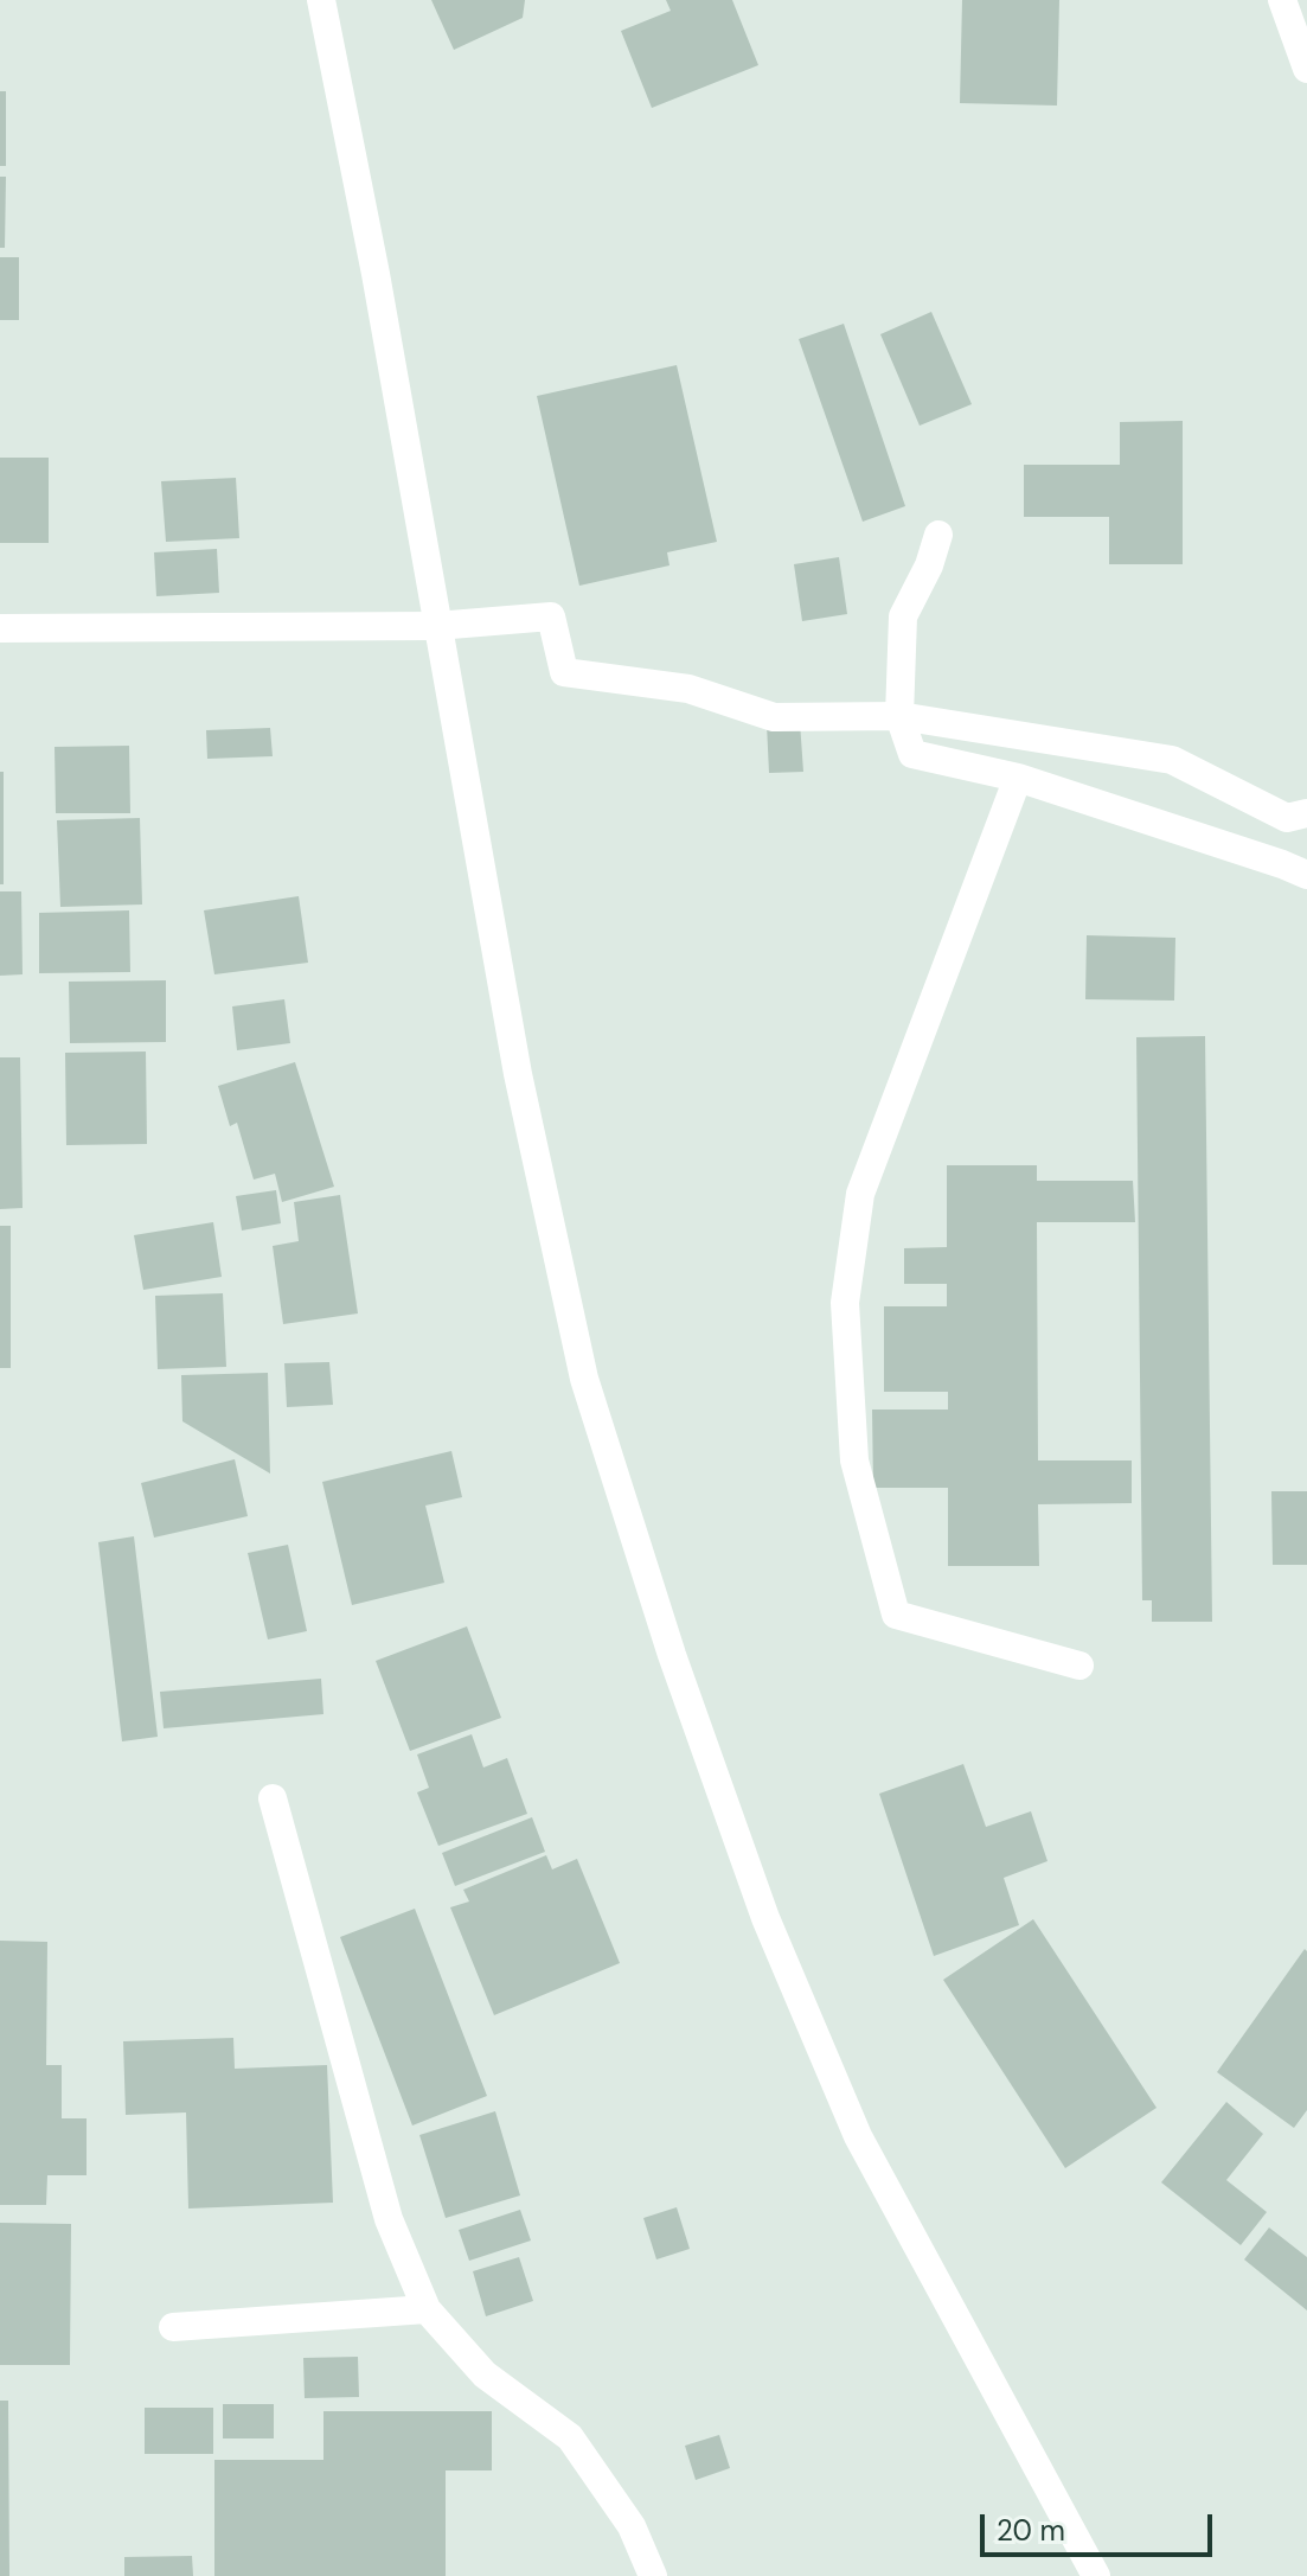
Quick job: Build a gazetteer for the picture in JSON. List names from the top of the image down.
{
  "scale_bar": "20 m"
}
